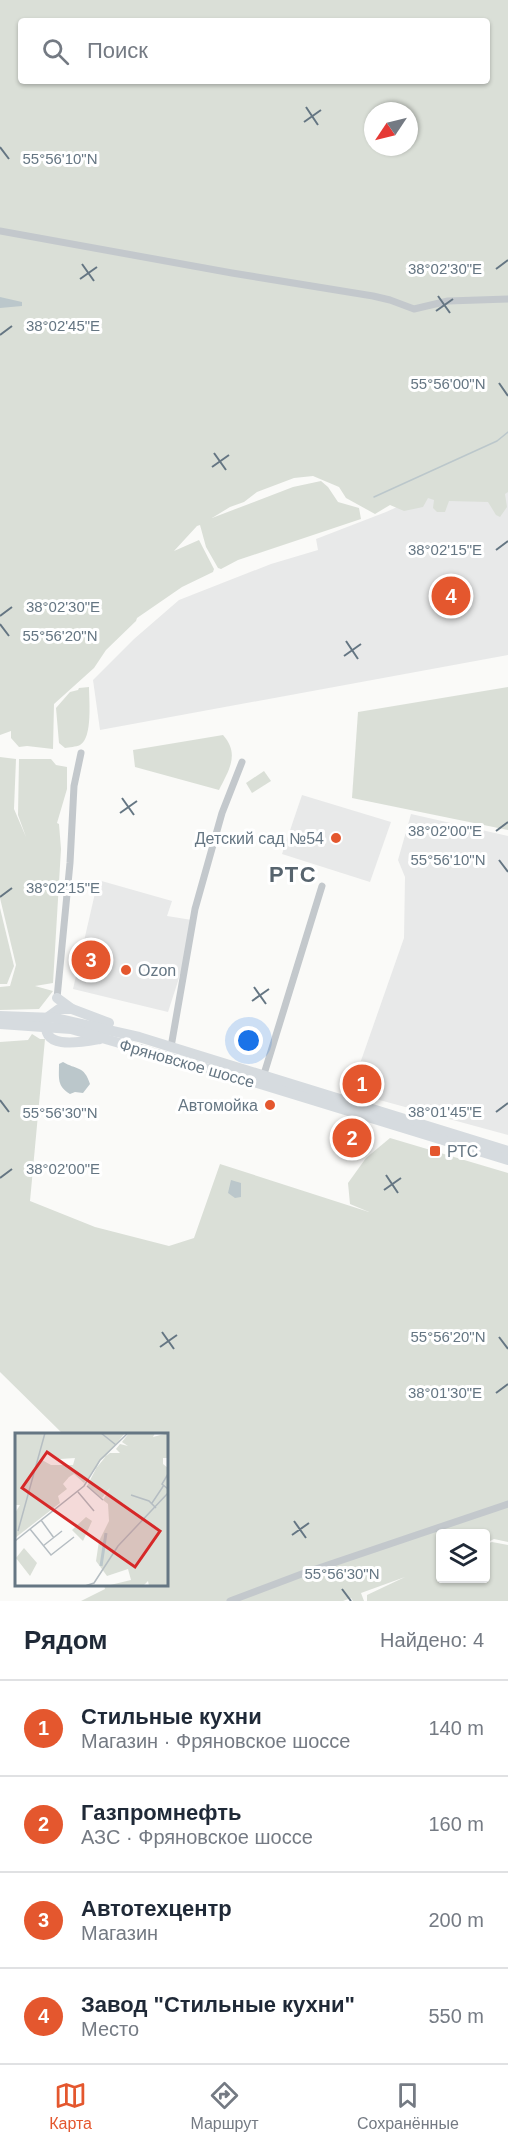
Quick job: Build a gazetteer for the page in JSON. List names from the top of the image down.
{
  "streets": {
    "main road": ["Фряновское шоссе"]
  },
  "districts": ["РТС"],
  "places": {
    "other": ["Детский сад №54", "Ozon", "Автомойка"],
    "transit": ["РТС"]
  },
  "north": "bottom left",
  "page": {
    "search": "Поиск",
    "pins": [
      "4",
      "3",
      "1",
      "2"
    ],
    "heading": ["Рядом", "Найдено: 4"],
    "list": [
      {
        "mark": "1",
        "name": "Стильные кухни",
        "note": "Магазин · Фряновское шоссе",
        "value": "140 m"
      },
      {
        "mark": "2",
        "name": "Газпромнефть",
        "note": "АЗС · Фряновское шоссе",
        "value": "160 m"
      },
      {
        "mark": "3",
        "name": "Автотехцентр",
        "note": "Магазин",
        "value": "200 m"
      },
      {
        "mark": "4",
        "name": "Завод \"Стильные кухни\"",
        "note": "Место",
        "value": "550 m"
      }
    ],
    "nav": ["Карта", "Маршрут", "Сохранённые"]
  },
  "coordinates": [
    "55°56'10\"N",
    "38°02'30\"E",
    "38°02'45\"E",
    "55°56'00\"N",
    "38°02'15\"E",
    "55°56'20\"N",
    "38°02'00\"E",
    "38°01'45\"E",
    "55°56'30\"N",
    "38°01'30\"E"
  ]
}
